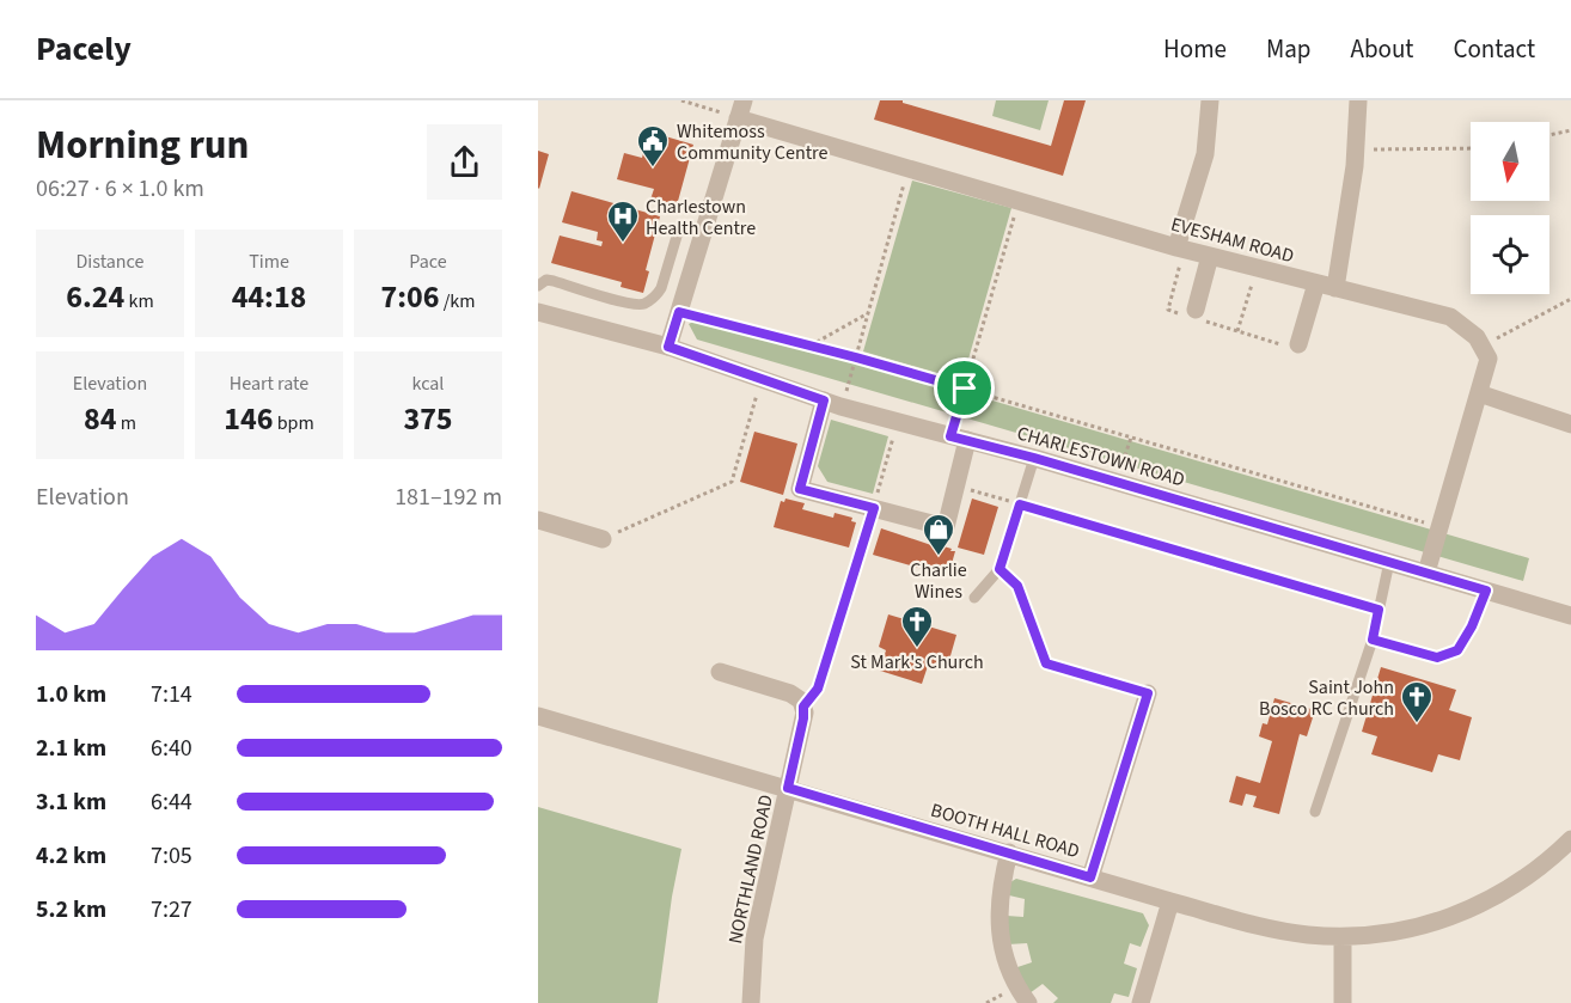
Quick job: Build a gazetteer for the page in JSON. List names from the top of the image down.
{
  "streets": {
    "street": [
      "EVESHAM ROAD",
      "CHARLESTOWN ROAD",
      "BOOTH HALL ROAD",
      "NORTHLAND ROAD"
    ]
  },
  "crossings": [
    ["BOOTH HALL ROAD", "NORTHLAND ROAD"]
  ],
  "places": {
    "public building": ["Whitemoss Community Centre"],
    "hospital": ["Charlestown Health Centre"],
    "shop": ["Charlie Wines"],
    "church": ["St Mark's Church", "Saint John Bosco RC Church"]
  },
  "north": "bottom",
  "page": {
    "header": "Pacely",
    "nav": [
      "Home",
      "Map",
      "About",
      "Contact"
    ],
    "heading": ["Morning run", "06:27 · 6 × 1.0 km"],
    "stats": [
      ["Distance", "6.24 km"],
      ["Time", "44:18"],
      ["Pace", "7:06 /km"],
      ["Elevation", "84 m"],
      ["Heart rate", "146 bpm"],
      ["kcal", "375"]
    ],
    "chart": ["Elevation", "181–192 m"],
    "list": [
      {
        "name": "1.0 km",
        "note": "7:14"
      },
      {
        "name": "2.1 km",
        "note": "6:40"
      },
      {
        "name": "3.1 km",
        "note": "6:44"
      },
      {
        "name": "4.2 km",
        "note": "7:05"
      },
      {
        "name": "5.2 km",
        "note": "7:27"
      }
    ]
  }
}
